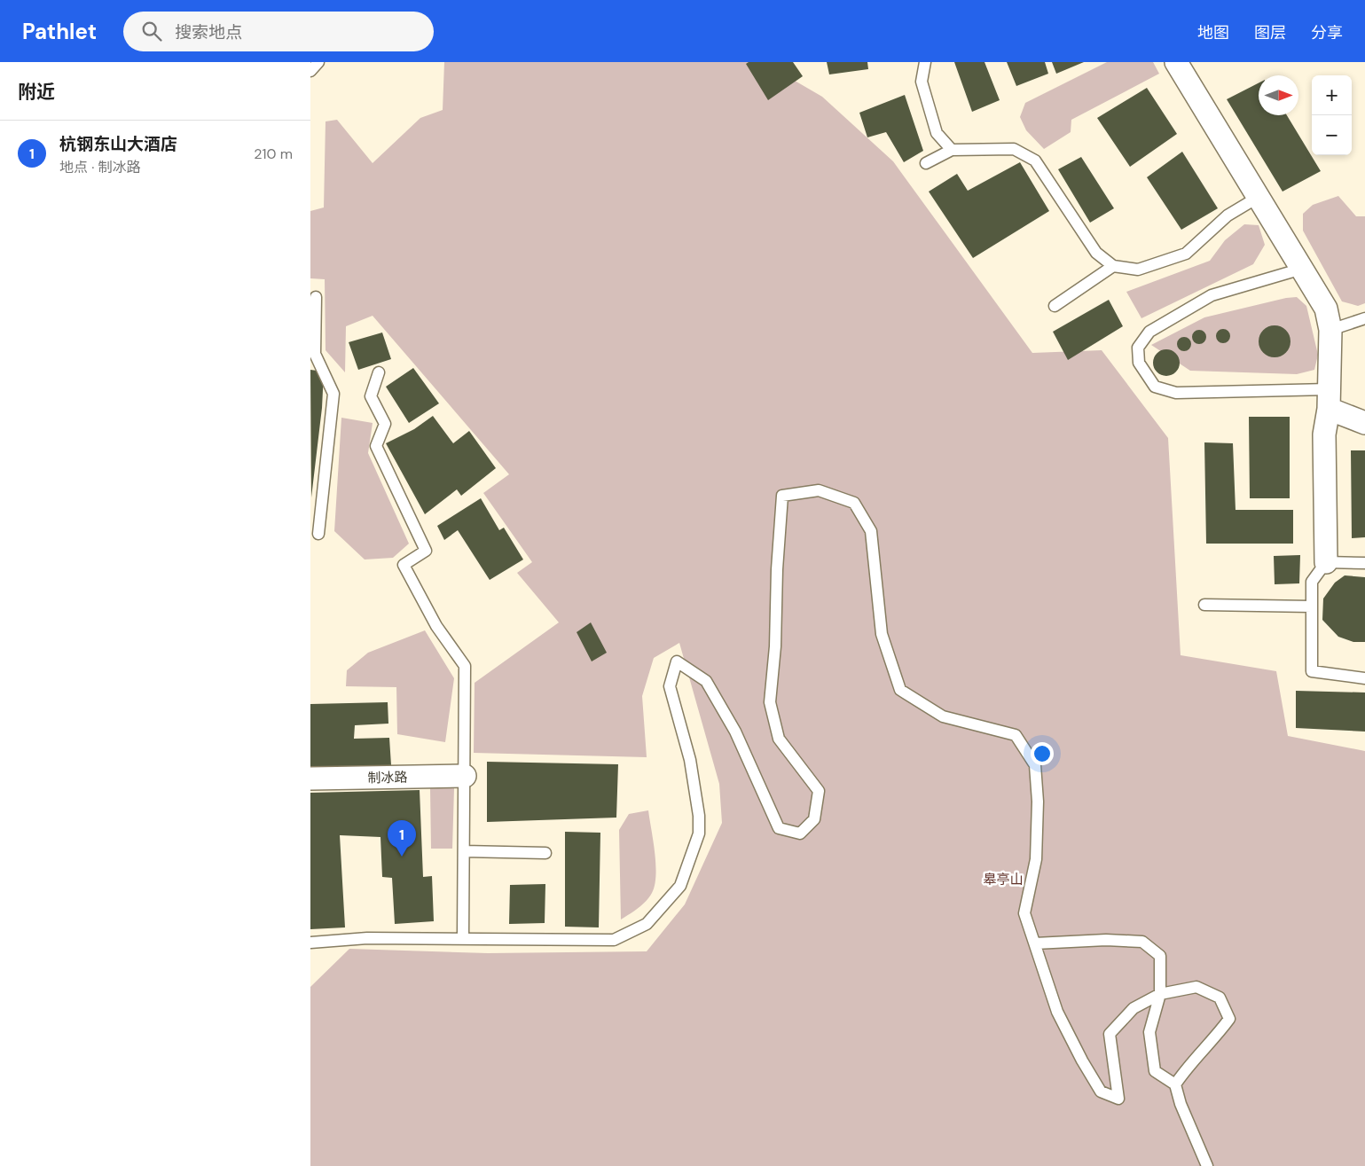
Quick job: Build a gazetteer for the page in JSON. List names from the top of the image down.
{
  "streets": {
    "street": ["制冰路"]
  },
  "parks": ["皋亭山"],
  "north": "right",
  "page": {
    "header": "Pathlet",
    "search": "搜索地点",
    "nav": ["地图", "图层", "分享"],
    "heading": "附近",
    "map_buttons": ["+", "−"],
    "list": [
      {
        "mark": "1",
        "name": "杭钢东山大酒店",
        "note": "地点 · 制冰路",
        "value": "210 m"
      }
    ],
    "pins": "1"
  }
}
